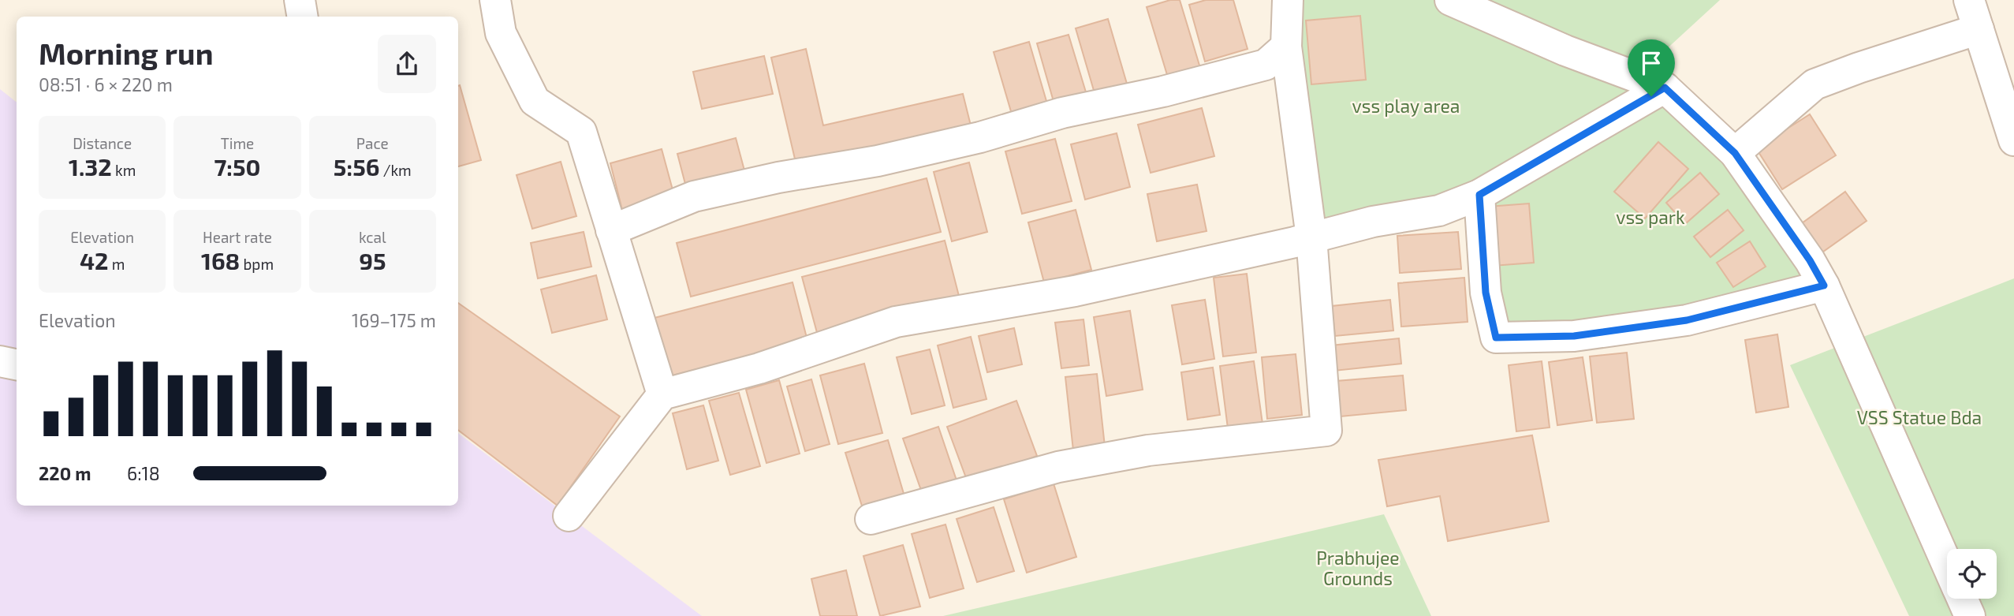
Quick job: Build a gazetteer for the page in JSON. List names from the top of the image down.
{
  "parks": [
    "vss play area",
    "vss park",
    "VSS Statue Bda",
    "Prabhujee Grounds"
  ],
  "page": {
    "heading": ["Morning run", "08:51 · 6 × 220 m"],
    "stats": [
      ["Distance", "1.32 km"],
      ["Time", "7:50"],
      ["Pace", "5:56 /km"],
      ["Elevation", "42 m"],
      ["Heart rate", "168 bpm"],
      ["kcal", "95"]
    ],
    "chart": ["Elevation", "169–175 m"],
    "list": [
      {
        "name": "220 m",
        "note": "6:18"
      }
    ]
  }
}
